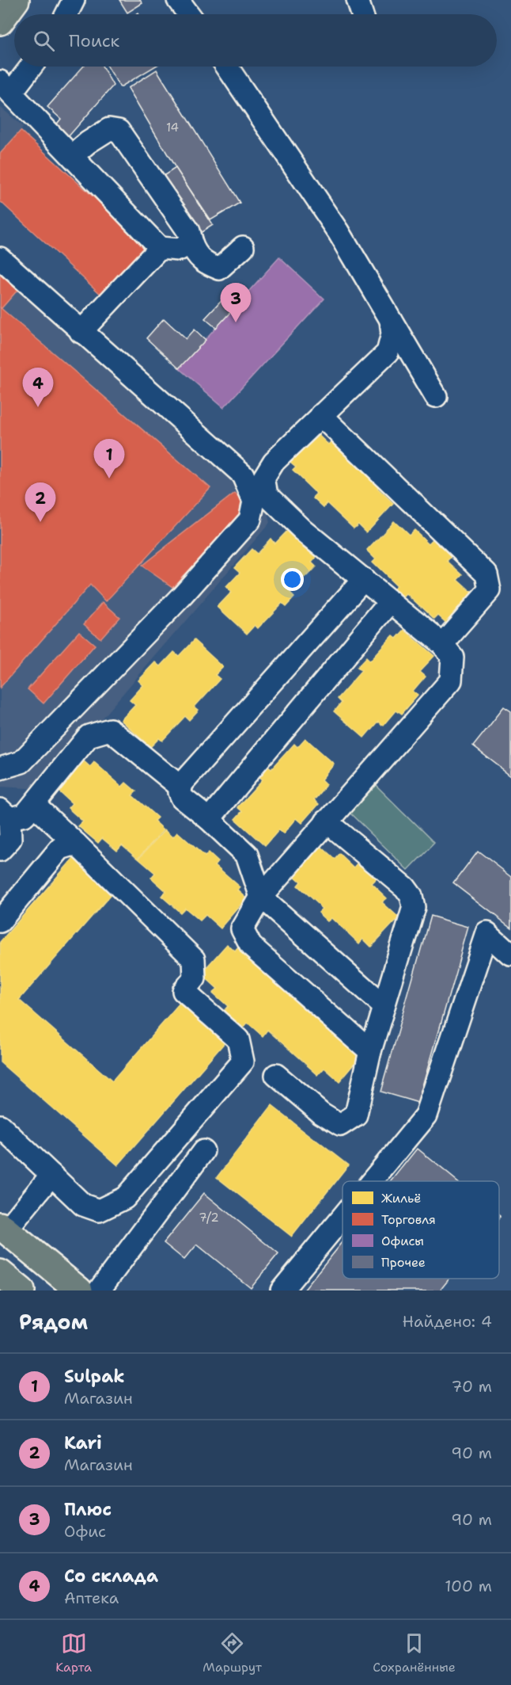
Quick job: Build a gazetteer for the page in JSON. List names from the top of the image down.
{
  "house_numbers": ["14", "7/2"],
  "legend": [
    "Жильё",
    "Торговля",
    "Офисы",
    "Прочее"
  ],
  "page": {
    "search": "Поиск",
    "pins": [
      "3",
      "4",
      "1",
      "2"
    ],
    "heading": ["Рядом", "Найдено: 4"],
    "list": [
      {
        "mark": "1",
        "name": "Sulpak",
        "note": "Магазин",
        "value": "70 m"
      },
      {
        "mark": "2",
        "name": "Kari",
        "note": "Магазин",
        "value": "90 m"
      },
      {
        "mark": "3",
        "name": "Плюс",
        "note": "Офис",
        "value": "90 m"
      },
      {
        "mark": "4",
        "name": "Со склада",
        "note": "Аптека",
        "value": "100 m"
      }
    ],
    "nav": ["Карта", "Маршрут", "Сохранённые"]
  }
}
